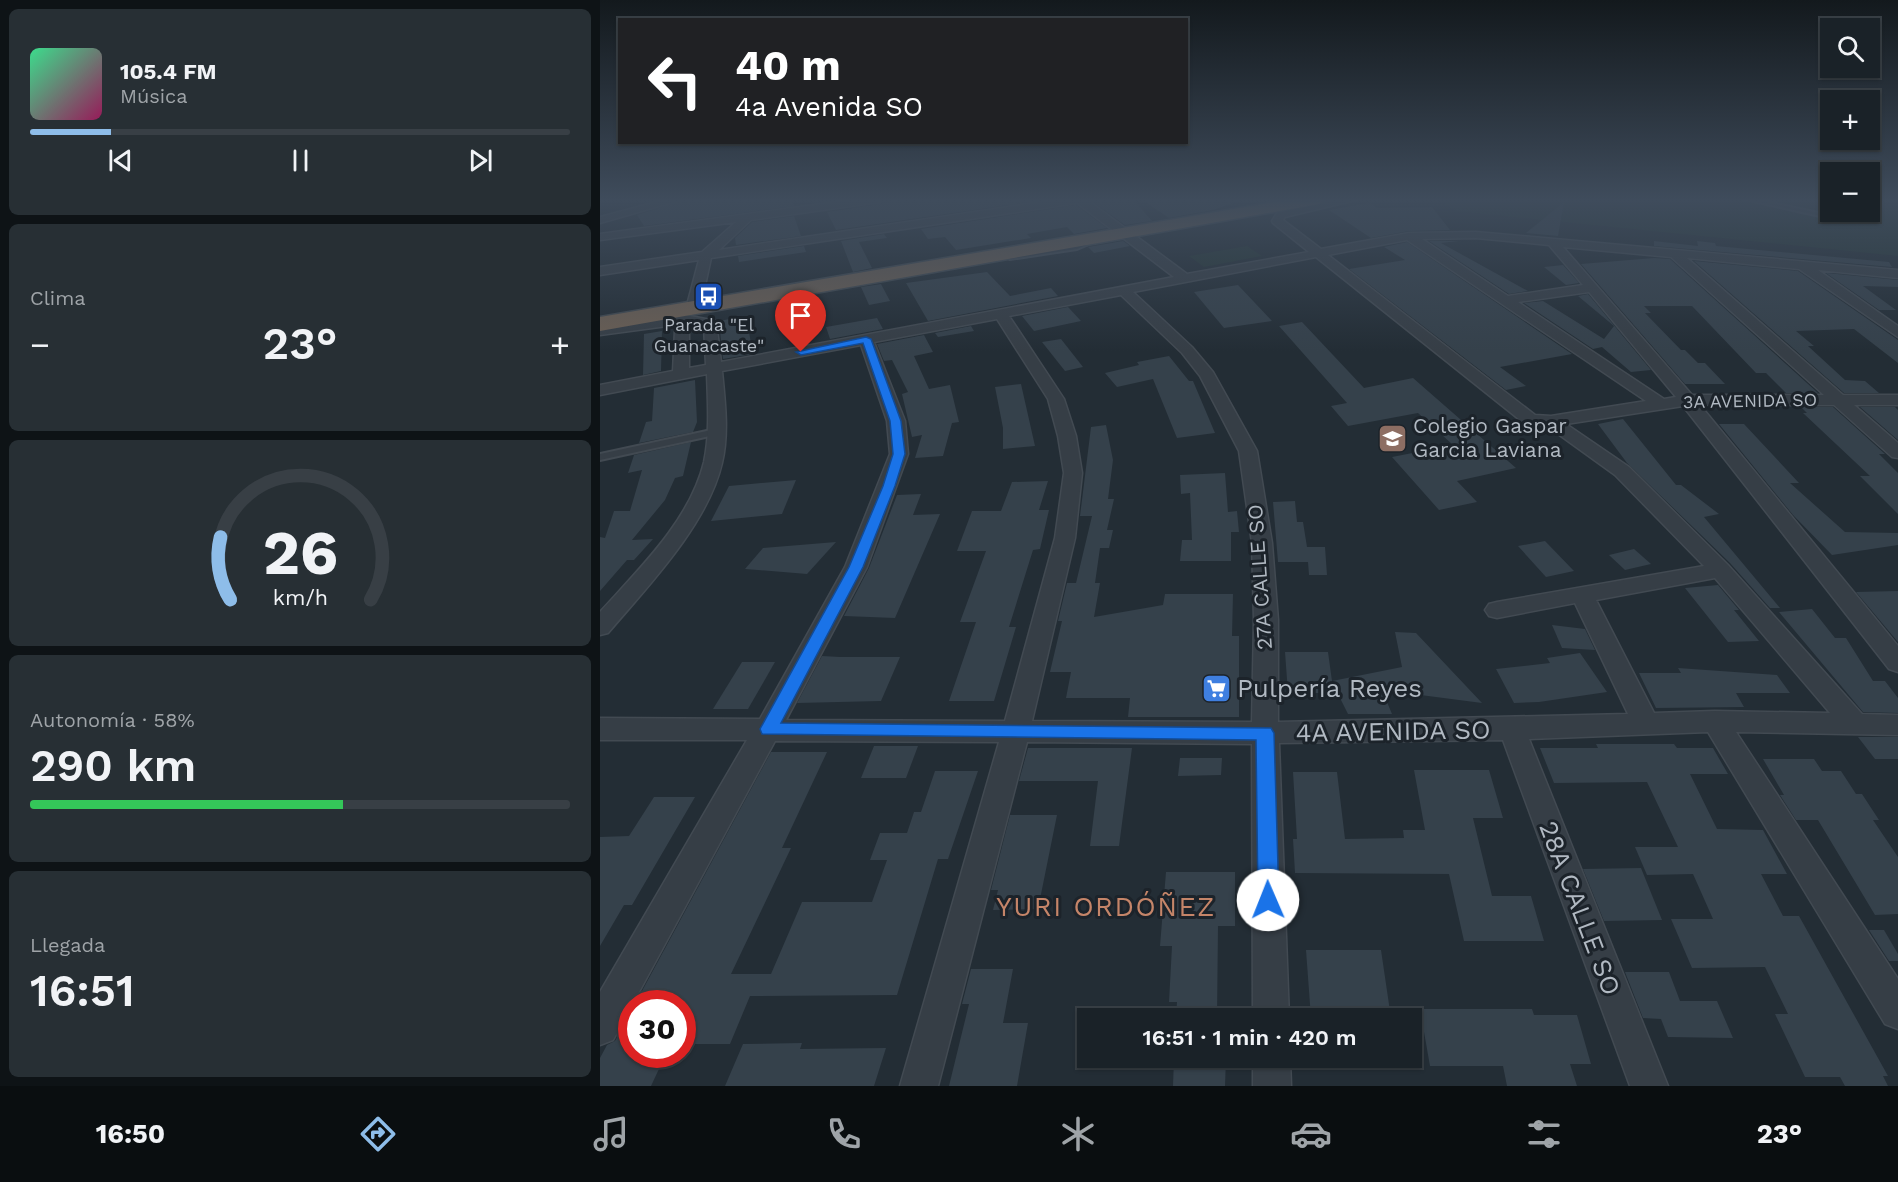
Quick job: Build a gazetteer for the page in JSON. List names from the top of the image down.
{
  "streets": {
    "street": [
      "3A AVENIDA SO",
      "27A CALLE SO",
      "4A AVENIDA SO",
      "28A CALLE SO"
    ]
  },
  "crossings": [
    ["27A CALLE SO", "4A AVENIDA SO"],
    ["4A AVENIDA SO", "28A CALLE SO"]
  ],
  "districts": ["YURI ORDÓÑEZ"],
  "places": {
    "bus stop": ["Parada \"El Guanacaste\""],
    "school or university": ["Colegio Gaspar Garcia Laviana"],
    "supermarket": ["Pulpería Reyes"]
  },
  "page": {
    "map_buttons": ["+", "−"],
    "turn": ["40 m", "4a Avenida SO"],
    "song": ["105.4 FM", "Música"],
    "tile": [
      "Clima",
      ["Autonomía · 58%", "290 km"],
      ["Llegada", "16:51"]
    ],
    "heat": ["−", "23°", "+"],
    "limit": "30",
    "trip": "16:51 · 1 min · 420 m",
    "tabs": ["16:50", "23°"],
    "gauge": ["26", "km/h"]
  }
}
